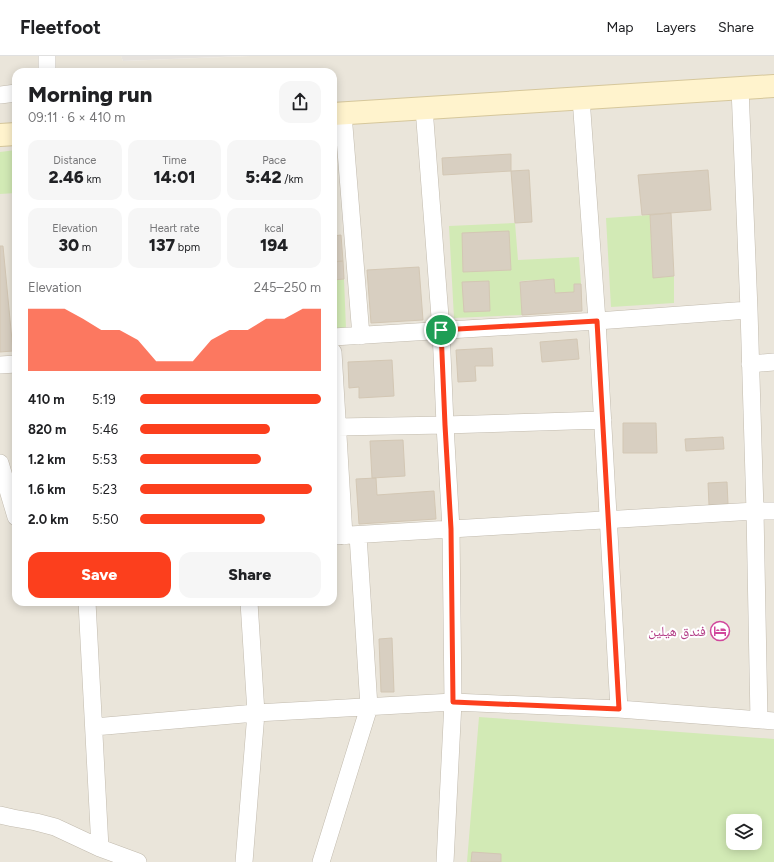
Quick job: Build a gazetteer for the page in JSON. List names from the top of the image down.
{
  "places": {
    "hotel": ["فندق هيلين"]
  },
  "page": {
    "header": "Fleetfoot",
    "nav": ["Map", "Layers", "Share"],
    "heading": ["Morning run", "09:11 · 6 × 410 m"],
    "stats": [
      ["Distance", "2.46 km"],
      ["Time", "14:01"],
      ["Pace", "5:42 /km"],
      ["Elevation", "30 m"],
      ["Heart rate", "137 bpm"],
      ["kcal", "194"]
    ],
    "chart": ["Elevation", "245–250 m"],
    "list": [
      {
        "name": "410 m",
        "note": "5:19"
      },
      {
        "name": "820 m",
        "note": "5:46"
      },
      {
        "name": "1.2 km",
        "note": "5:53"
      },
      {
        "name": "1.6 km",
        "note": "5:23"
      },
      {
        "name": "2.0 km",
        "note": "5:50"
      }
    ],
    "buttons": ["Save", "Share"]
  }
}
